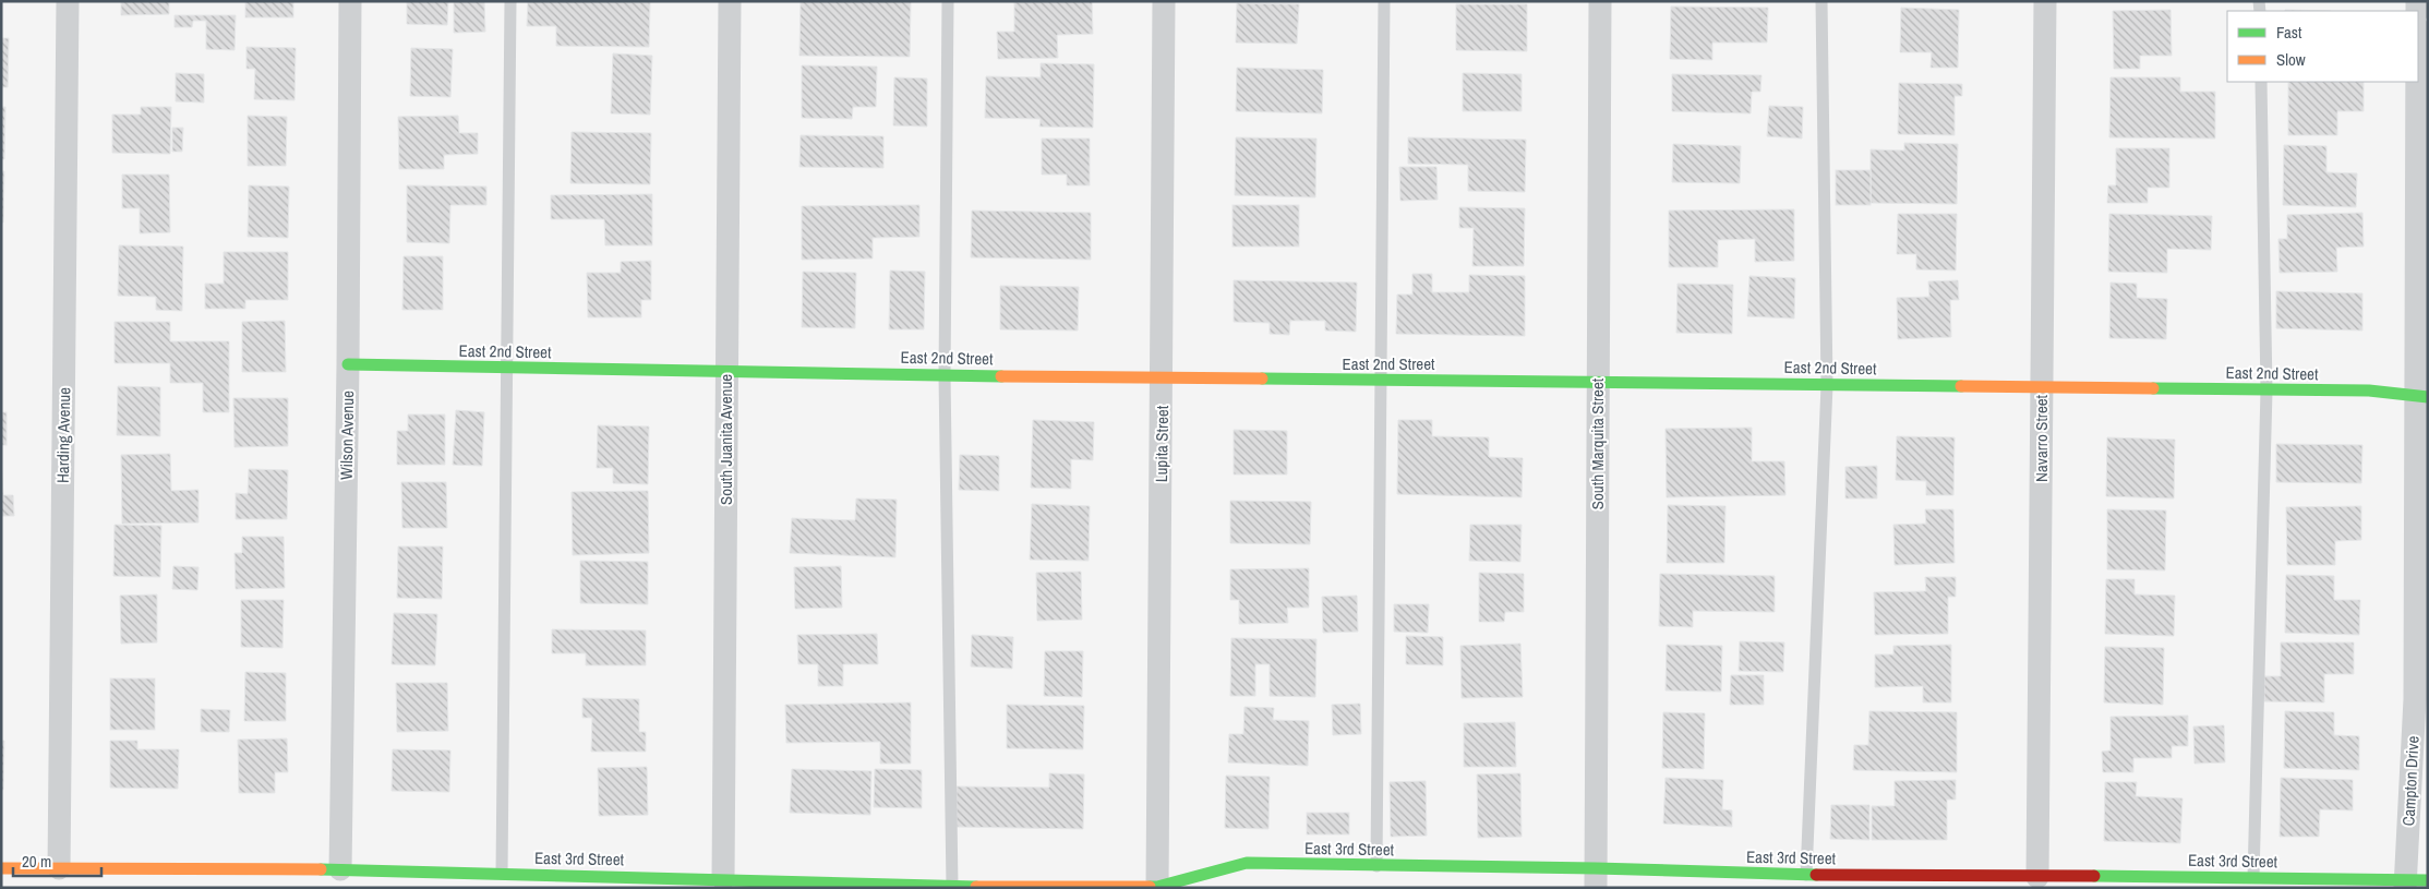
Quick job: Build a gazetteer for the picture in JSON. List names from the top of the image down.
{
  "streets": {
    "street": [
      "East 2nd Street",
      "Harding Avenue",
      "Wilson Avenue",
      "Navarro Street",
      "South Juanita Avenue",
      "Lupita Street",
      "South Marquita Street",
      "Campton Drive",
      "East 3rd Street"
    ]
  },
  "crossings": [
    ["East 2nd Street", "Wilson Avenue"],
    ["East 2nd Street", "Navarro Street"],
    ["East 2nd Street", "South Juanita Avenue"],
    ["East 2nd Street", "Lupita Street"],
    ["East 2nd Street", "South Marquita Street"],
    ["East 2nd Street", "Campton Drive"],
    ["Harding Avenue", "East 3rd Street"],
    ["Wilson Avenue", "East 3rd Street"],
    ["Navarro Street", "East 3rd Street"],
    ["South Juanita Avenue", "East 3rd Street"],
    ["Lupita Street", "East 3rd Street"],
    ["South Marquita Street", "East 3rd Street"],
    ["Campton Drive", "East 3rd Street"]
  ],
  "legend": ["Fast", "Slow"],
  "scale_bar": "20 m"
}
